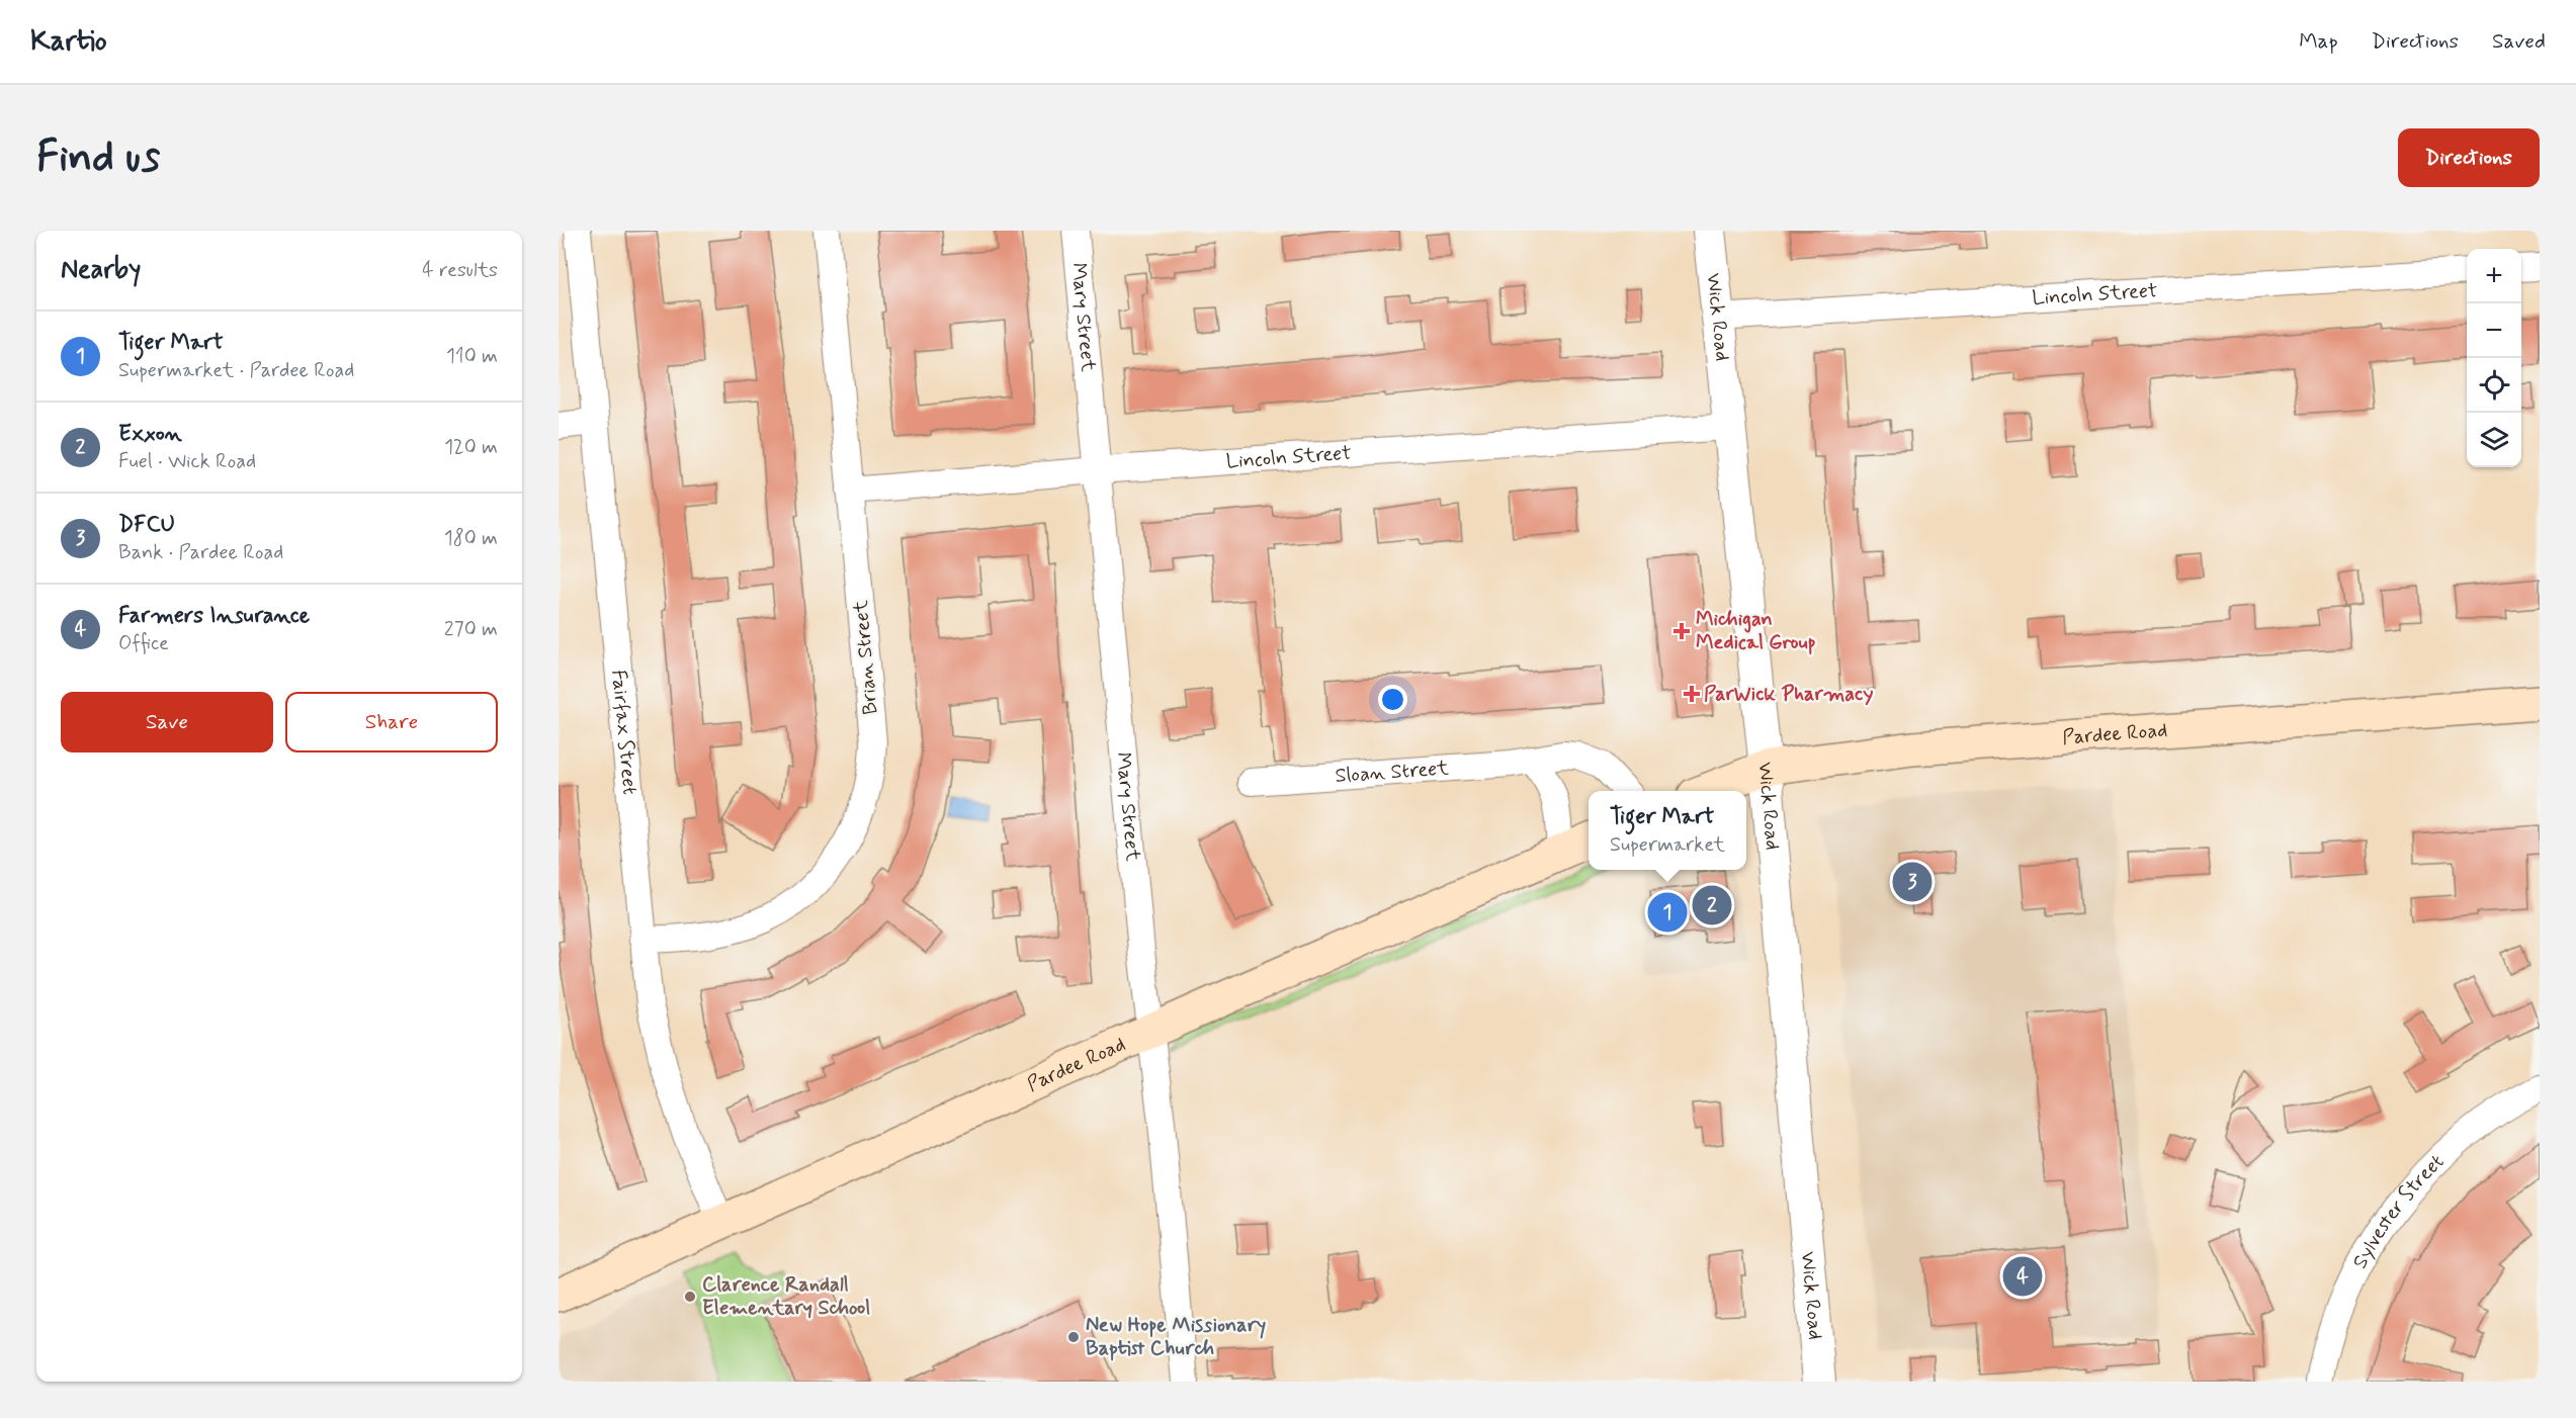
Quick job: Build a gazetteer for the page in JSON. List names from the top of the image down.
{
  "streets": {
    "main road": ["Pardee Road"],
    "street": [
      "Lincoln Street",
      "Mary Street",
      "Wick Road",
      "Brian Street",
      "Fairfax Street",
      "Sloan Street",
      "Sylvester Street"
    ]
  },
  "crossings": [
    ["Lincoln Street", "Mary Street"],
    ["Lincoln Street", "Wick Road"],
    ["Lincoln Street", "Brian Street"],
    ["Mary Street", "Pardee Road"],
    ["Wick Road", "Pardee Road"],
    ["Brian Street", "Fairfax Street"],
    ["Fairfax Street", "Pardee Road"]
  ],
  "places": {
    "health": ["Michigan Medical Group", "ParWick Pharmacy"],
    "other": ["Clarence Randall Elementary School", "New Hope Missionary Baptist Church"]
  },
  "page": {
    "header": "Kartio",
    "nav": ["Map", "Directions", "Saved"],
    "buttons": [
      "Directions",
      ["Save", "Share"]
    ],
    "title": "Find us",
    "heading": ["Nearby", "4 results"],
    "map_buttons": ["+", "−"],
    "list": [
      {
        "mark": "1",
        "name": "Tiger Mart",
        "note": "Supermarket · Pardee Road",
        "value": "110 m"
      },
      {
        "mark": "2",
        "name": "Exxon",
        "note": "Fuel · Wick Road",
        "value": "120 m"
      },
      {
        "mark": "3",
        "name": "DFCU",
        "note": "Bank · Pardee Road",
        "value": "180 m"
      },
      {
        "mark": "4",
        "name": "Farmers Insurance",
        "note": "Office",
        "value": "270 m"
      }
    ],
    "popup": ["Tiger Mart", "Supermarket"],
    "pins": [
      "3",
      "2",
      "1",
      "4"
    ]
  }
}
